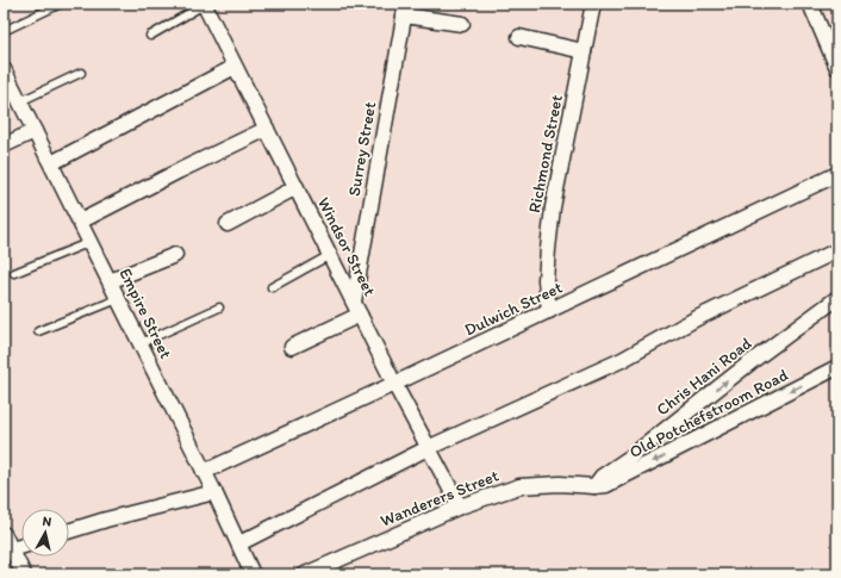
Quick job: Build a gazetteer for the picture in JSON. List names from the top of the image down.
{
  "streets": {
    "street": [
      "Surrey Street",
      "Richmond Street",
      "Windsor Street",
      "Dulwich Street",
      "Empire Street",
      "Chris Hani Road",
      "Old Potchefstroom Road",
      "Wanderers Street"
    ]
  },
  "crossings": [
    ["Surrey Street", "Windsor Street"],
    ["Richmond Street", "Dulwich Street"],
    ["Windsor Street", "Dulwich Street"],
    ["Windsor Street", "Wanderers Street"],
    ["Dulwich Street", "Empire Street"],
    ["Chris Hani Road", "Old Potchefstroom Road"],
    ["Chris Hani Road", "Wanderers Street"],
    ["Old Potchefstroom Road", "Wanderers Street"]
  ],
  "north": "top"
}
